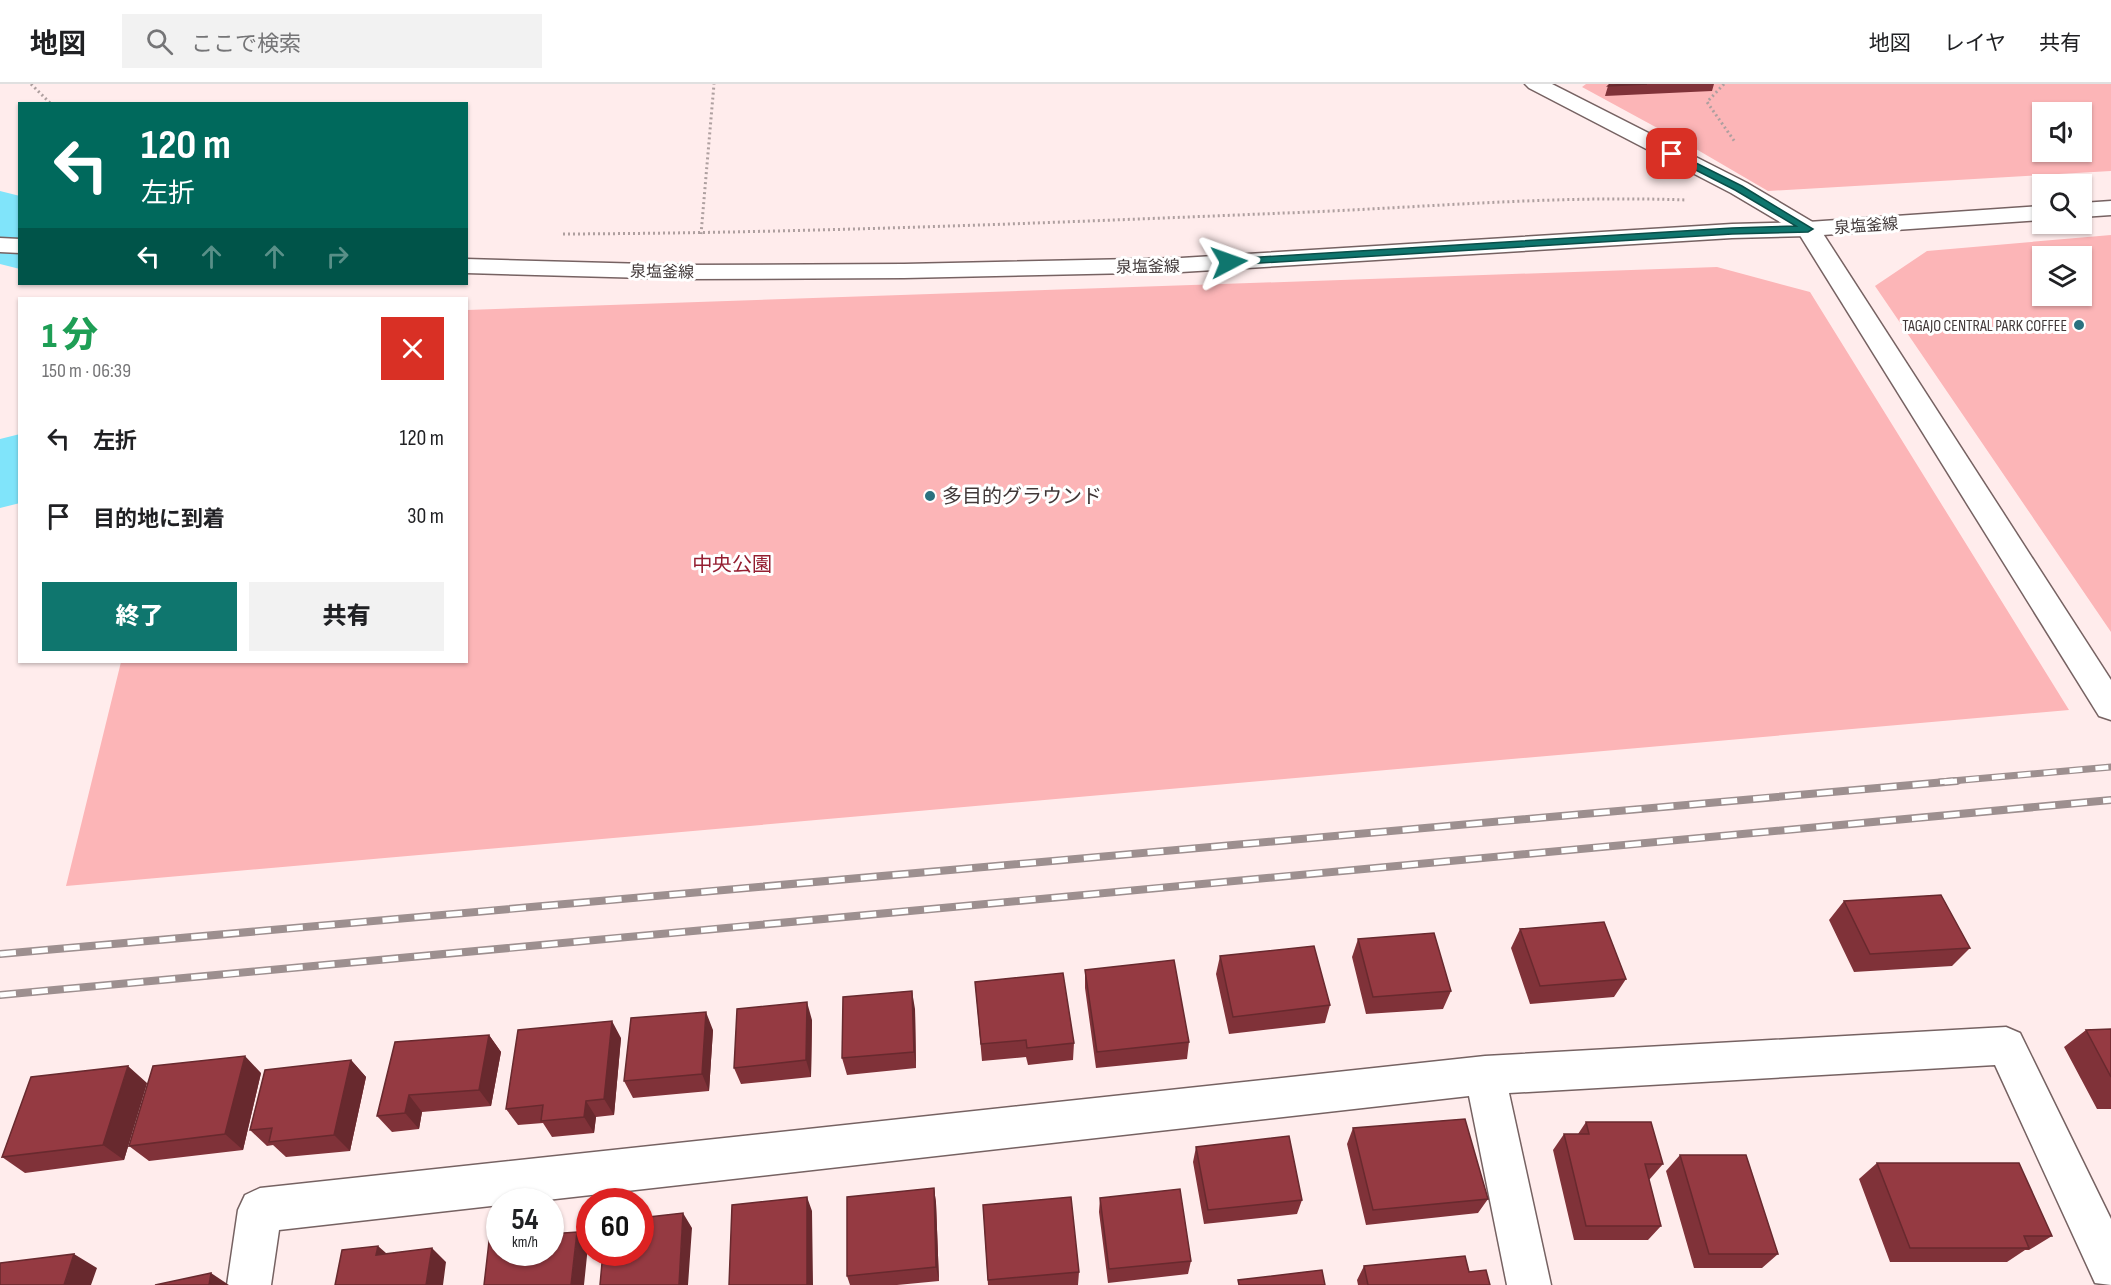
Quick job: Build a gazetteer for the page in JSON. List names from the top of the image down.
{
  "streets": {
    "street": ["泉塩釜線"]
  },
  "parks": ["中央公園"],
  "places": ["TAGAJO CENTRAL PARK COFFEE", "多目的グラウンド"],
  "page": {
    "header": "地図",
    "search": "ここで検索",
    "nav": ["地図", "レイヤ", "共有"],
    "turn": ["120 m", "左折"],
    "heading": ["1 分", "150 m · 06:39"],
    "list": [
      {
        "name": "左折",
        "value": "120 m"
      },
      {
        "name": "目的地に到着",
        "value": "30 m"
      }
    ],
    "buttons": ["終了", "共有"],
    "speed": "54 km/h",
    "limit": "60"
  }
}
